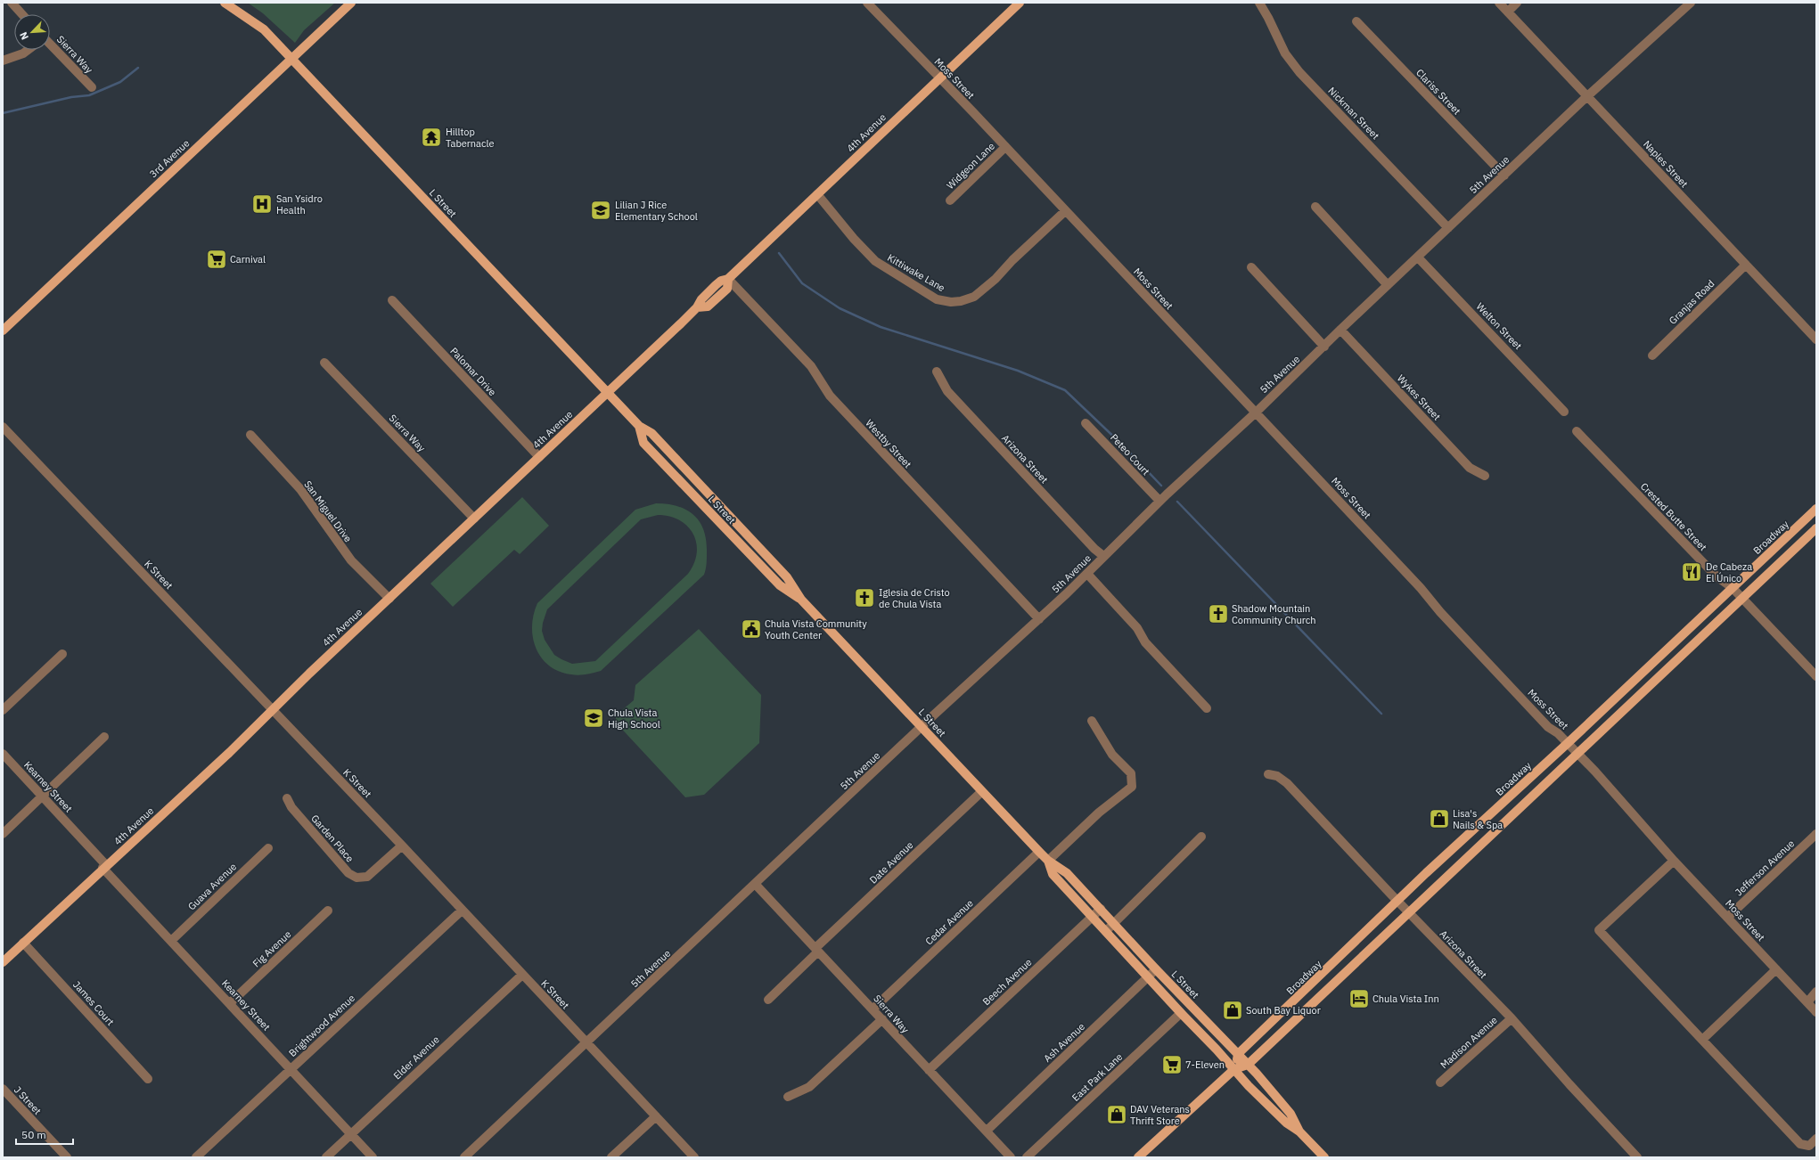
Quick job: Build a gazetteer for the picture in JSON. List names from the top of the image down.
{
  "streets": {
    "main road": [
      "4th Avenue",
      "3rd Avenue",
      "L Street",
      "Broadway"
    ],
    "street": [
      "Sierra Way",
      "Moss Street",
      "Clariss Street",
      "Nickman Street",
      "Naples Street",
      "Widgeon Lane",
      "5th Avenue",
      "Kittiwake Lane",
      "Granjas Road",
      "Welton Street",
      "Palomar Drive",
      "Wykes Street",
      "Westby Street",
      "Peteo Court",
      "Arizona Street",
      "San Miguel Drive",
      "Crested Butte Street",
      "K Street",
      "Kearney Street",
      "Garden Place",
      "Date Avenue",
      "Jefferson Avenue",
      "Guava Avenue",
      "Cedar Avenue",
      "Fig Avenue",
      "Beech Avenue",
      "James Court",
      "Brightwood Avenue",
      "Ash Avenue",
      "Madison Avenue",
      "Elder Avenue",
      "East Park Lane",
      "J Street"
    ]
  },
  "crossings": [
    ["Sierra Way", "4th Avenue"],
    ["Sierra Way", "5th Avenue"],
    ["Sierra Way", "Date Avenue"],
    ["Sierra Way", "Cedar Avenue"],
    ["Sierra Way", "Beech Avenue"],
    ["Sierra Way", "Ash Avenue"],
    ["Moss Street", "4th Avenue"],
    ["Moss Street", "Widgeon Lane"],
    ["Moss Street", "5th Avenue"],
    ["Moss Street", "Kittiwake Lane"],
    ["Moss Street", "Broadway"],
    ["Moss Street", "Jefferson Avenue"],
    ["Clariss Street", "5th Avenue"],
    ["Nickman Street", "5th Avenue"],
    ["4th Avenue", "L Street"],
    ["4th Avenue", "Kittiwake Lane"],
    ["4th Avenue", "Palomar Drive"],
    ["4th Avenue", "Westby Street"],
    ["4th Avenue", "San Miguel Drive"],
    ["4th Avenue", "K Street"],
    ["4th Avenue", "Kearney Street"],
    ["4th Avenue", "James Court"],
    ["3rd Avenue", "L Street"],
    ["Naples Street", "5th Avenue"],
    ["Naples Street", "Granjas Road"],
    ["5th Avenue", "L Street"],
    ["5th Avenue", "Welton Street"],
    ["5th Avenue", "Wykes Street"],
    ["5th Avenue", "Westby Street"],
    ["5th Avenue", "Peteo Court"],
    ["5th Avenue", "Arizona Street"],
    ["5th Avenue", "K Street"],
    ["L Street", "Broadway"],
    ["L Street", "Date Avenue"],
    ["L Street", "Cedar Avenue"],
    ["L Street", "Beech Avenue"],
    ["L Street", "Ash Avenue"],
    ["L Street", "East Park Lane"],
    ["Arizona Street", "Broadway"],
    ["Arizona Street", "Madison Avenue"],
    ["Crested Butte Street", "Broadway"],
    ["K Street", "Garden Place"],
    ["K Street", "Brightwood Avenue"],
    ["K Street", "Elder Avenue"],
    ["Kearney Street", "Guava Avenue"],
    ["Kearney Street", "Fig Avenue"],
    ["Kearney Street", "Brightwood Avenue"],
    ["Kearney Street", "Elder Avenue"]
  ],
  "places": {
    "temple": ["Hilltop Tabernacle"],
    "hospital": ["San Ysidro Health"],
    "school or university": ["Lilian J Rice Elementary School", "Chula Vista High School"],
    "supermarket": ["Carnival", "7-Eleven"],
    "restaurant": ["De Cabeza El Único"],
    "church": ["Iglesia de Cristo de Chula Vista", "Shadow Mountain Community Church"],
    "public building": ["Chula Vista Community Youth Center"],
    "shop": ["Lisa's Nails & Spa", "South Bay Liquor", "DAV Veterans Thrift Store"],
    "hotel": ["Chula Vista Inn"]
  },
  "scale_bar": "50 m",
  "north": "bottom left"
}
